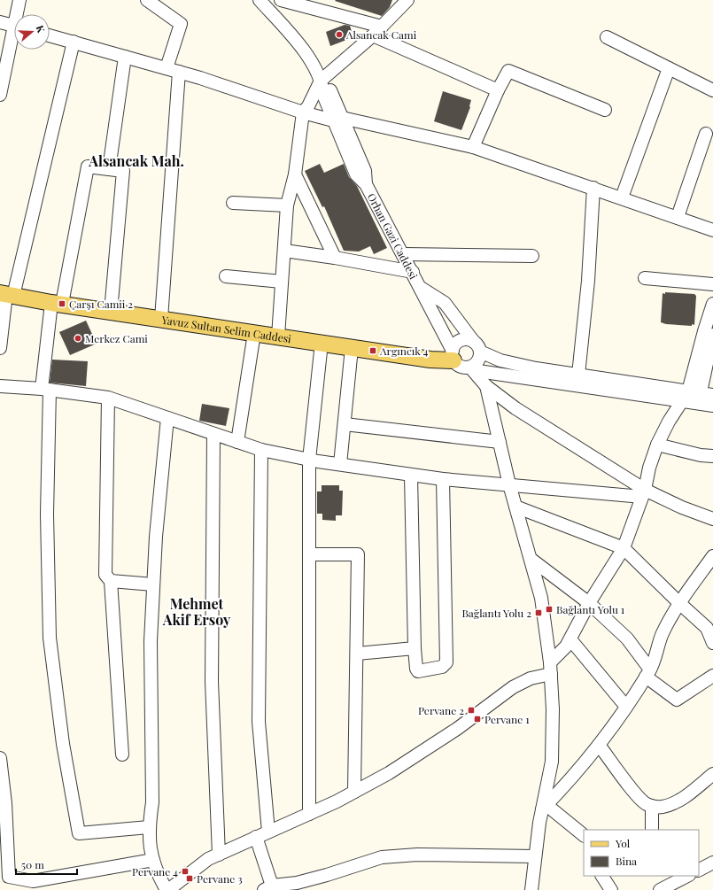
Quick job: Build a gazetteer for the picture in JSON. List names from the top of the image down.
{
  "streets": {
    "main road": ["Yavuz Sultan Selim Caddesi"],
    "street": ["Orhan Gazi Caddesi"]
  },
  "crossings": [
    ["Orhan Gazi Caddesi", "Yavuz Sultan Selim Caddesi"]
  ],
  "districts": ["Alsancak Mah.", "Mehmet Akif Ersoy"],
  "places": {
    "other": ["Alsancak Cami", "Merkez Cami"],
    "transit": [
      "Çarşı Camii 2",
      "Argıncık 4",
      "Bağlantı Yolu 1",
      "Bağlantı Yolu 2",
      "Pervane 2",
      "Pervane 1",
      "Pervane 4",
      "Pervane 3"
    ]
  },
  "legend": ["Yol", "Bina"],
  "scale_bar": "50 m",
  "north": "right"
}
